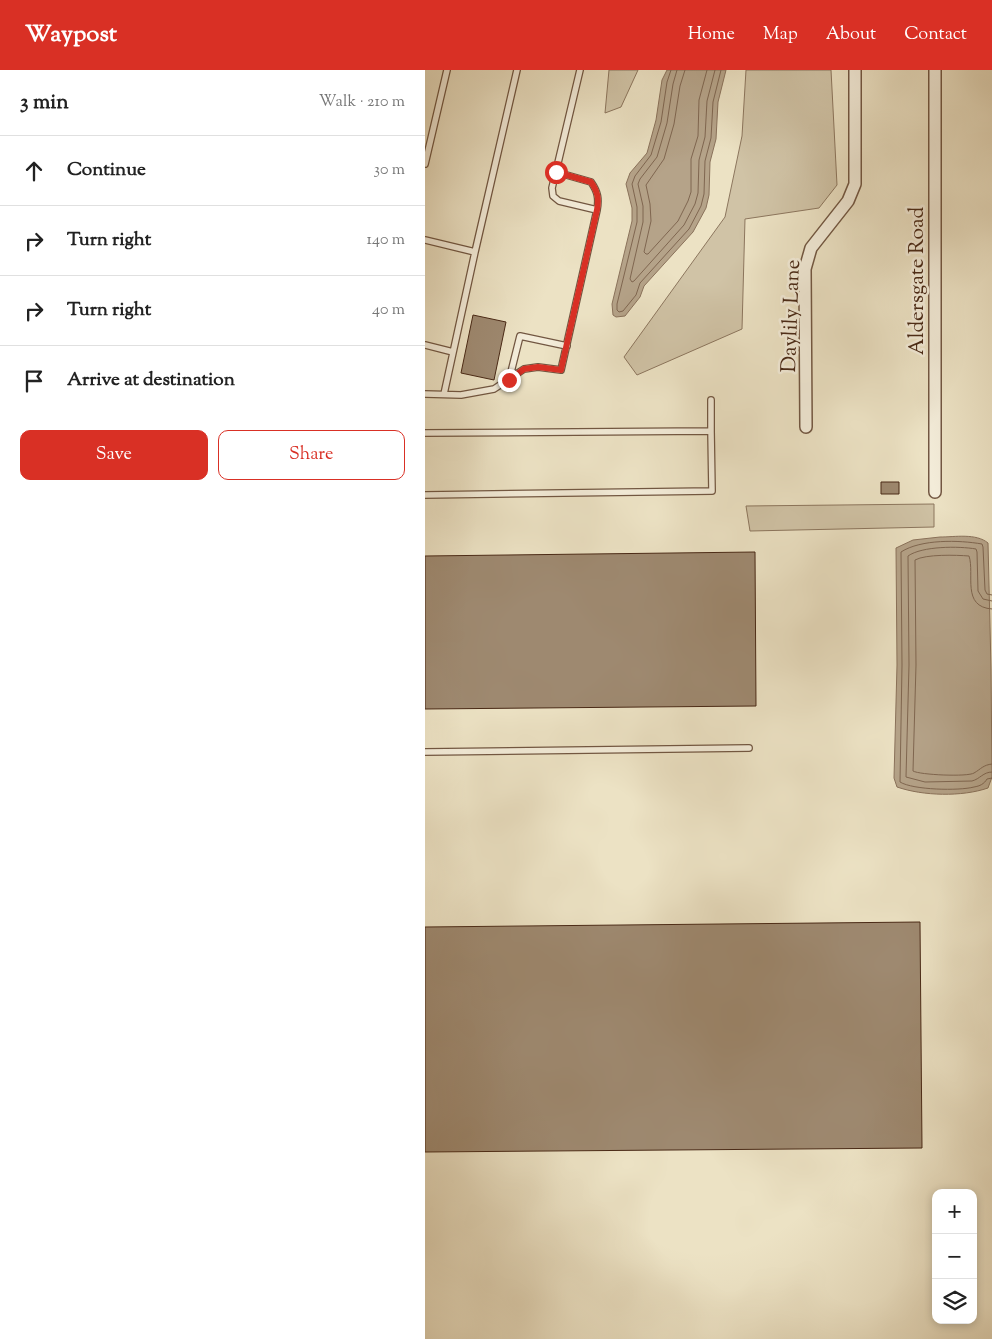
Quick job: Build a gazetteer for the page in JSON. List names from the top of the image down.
{
  "streets": {
    "street": ["Aldersgate Road", "Daylily Lane"]
  },
  "page": {
    "header": "Waypost",
    "nav": [
      "Home",
      "Map",
      "About",
      "Contact"
    ],
    "heading": ["3 min", "Walk · 210 m"],
    "list": [
      ["Continue", "30 m"],
      ["Turn right", "140 m"],
      ["Turn right", "40 m"],
      "Arrive at destination"
    ],
    "buttons": ["Save", "Share"],
    "map_buttons": ["+", "−"]
  }
}
